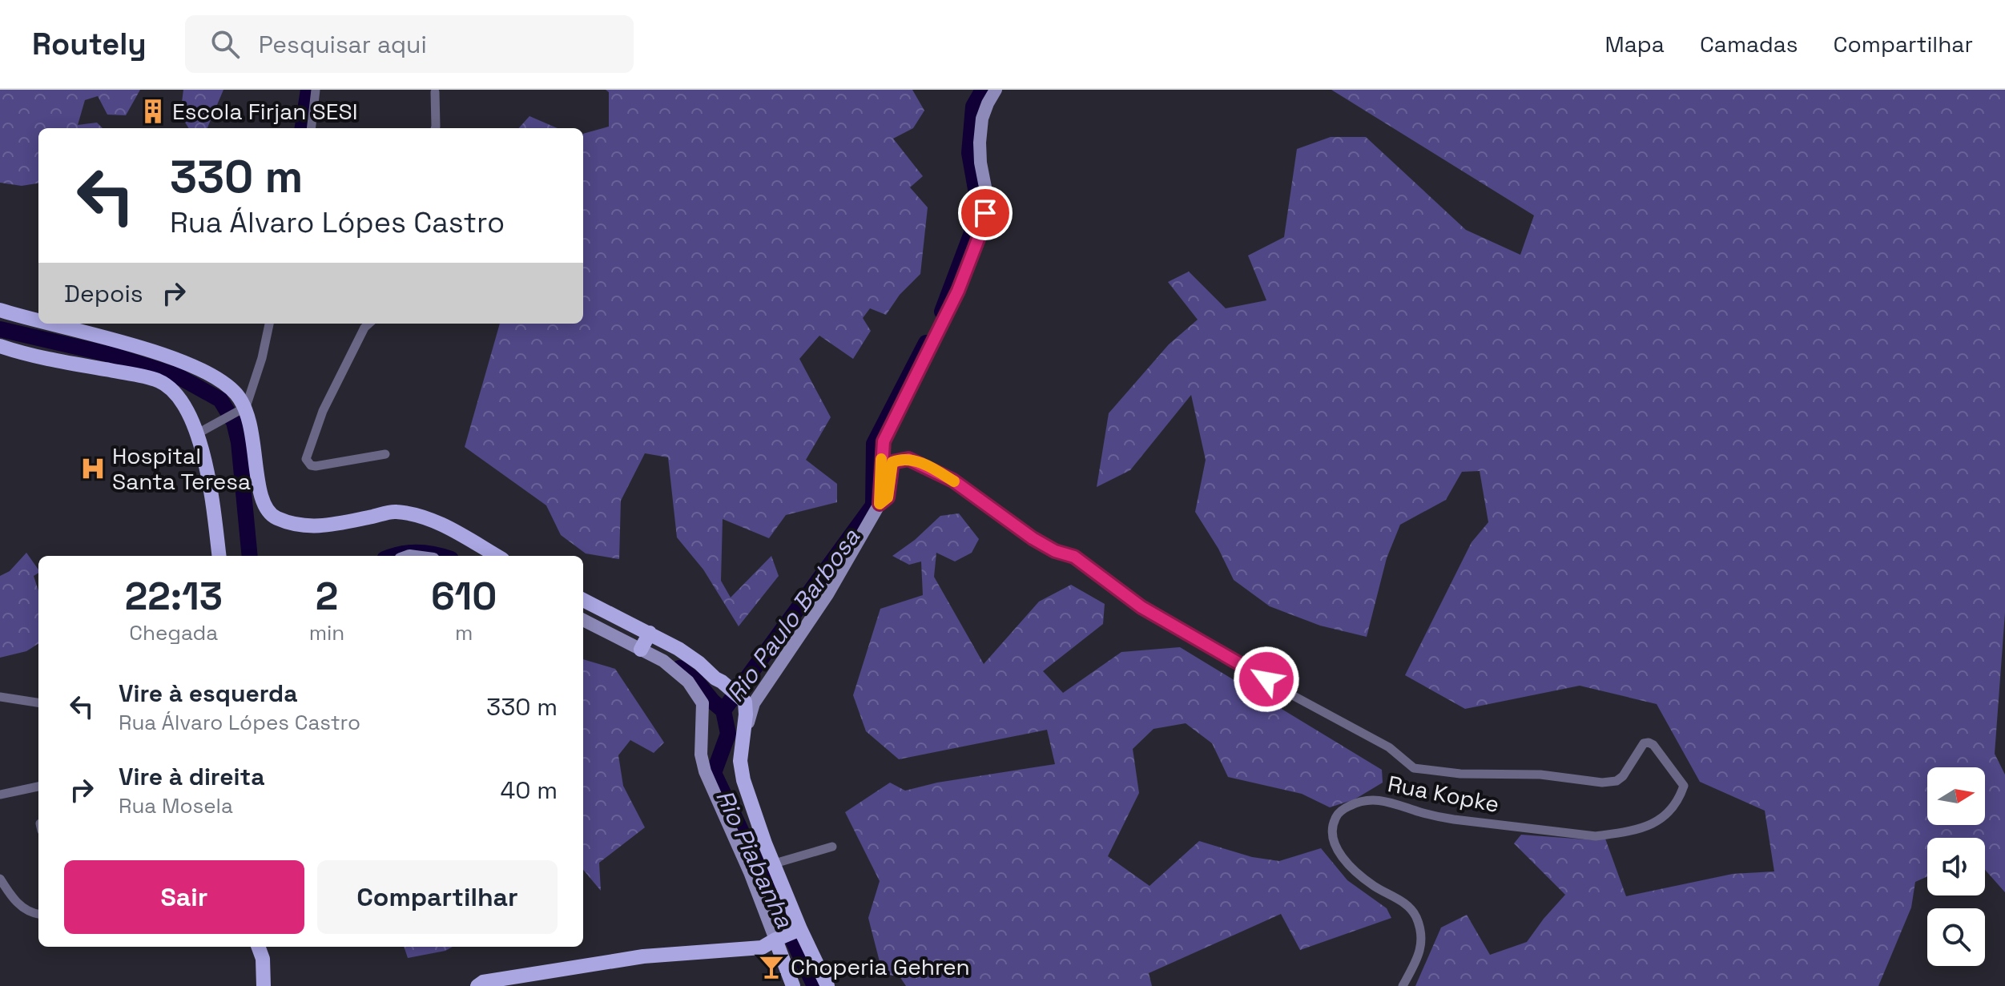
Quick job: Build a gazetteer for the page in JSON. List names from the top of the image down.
{
  "streets": {
    "street": ["Rua Kopke"]
  },
  "water": ["Rio Paulo Barbosa", "Rio Piabanha"],
  "places": {
    "building": ["Escola Firjan SESI"],
    "hospital": ["Hospital Santa Teresa"],
    "bar": ["Choperia Gehren"]
  },
  "north": "right",
  "page": {
    "header": "Routely",
    "search": "Pesquisar aqui",
    "nav": ["Mapa", "Camadas", "Compartilhar"],
    "turn": ["330 m", "Rua Álvaro Lópes Castro"],
    "then": "Depois",
    "eta": [
      "22:13",
      "Chegada",
      "2",
      "min",
      "610",
      "m"
    ],
    "list": [
      {
        "name": "Vire à esquerda",
        "note": "Rua Álvaro Lópes Castro",
        "value": "330 m"
      },
      {
        "name": "Vire à direita",
        "note": "Rua Mosela",
        "value": "40 m"
      }
    ],
    "buttons": ["Sair", "Compartilhar"]
  }
}
